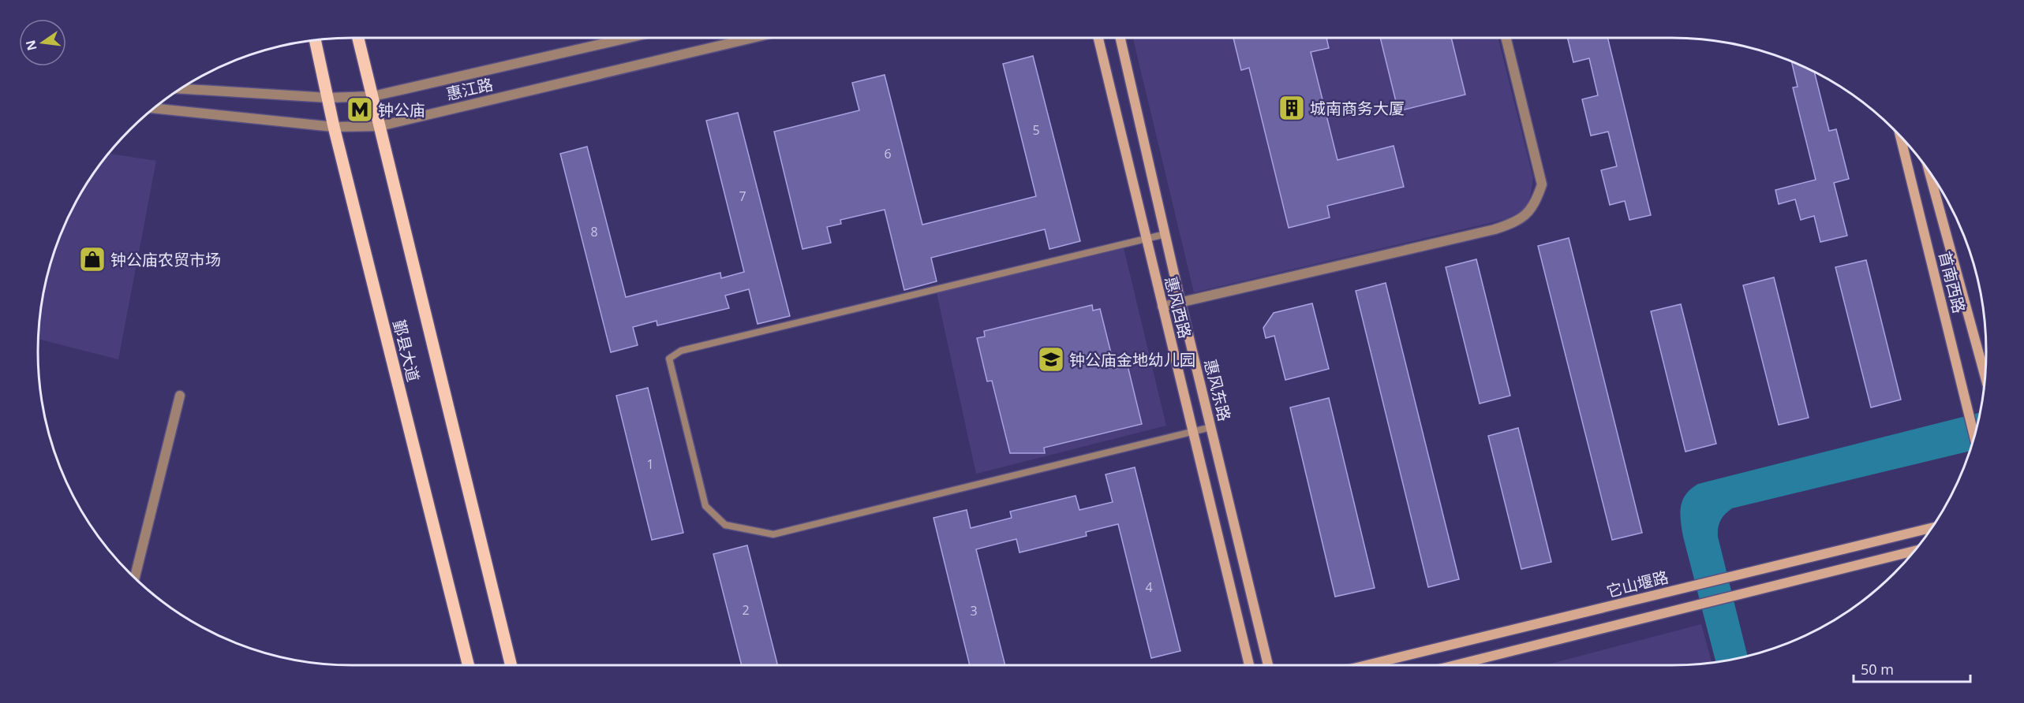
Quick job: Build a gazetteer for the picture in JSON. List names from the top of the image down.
{
  "streets": {
    "main road": ["鄞县大道"],
    "street": [
      "惠江路",
      "首南西路",
      "惠风西路",
      "惠风东路",
      "它山堰路"
    ]
  },
  "crossings": [
    ["惠江路", "鄞县大道"]
  ],
  "places": {
    "building": ["城南商务大厦"],
    "metro station": ["钟公庙"],
    "shop": ["钟公庙农贸市场"],
    "school or university": ["钟公庙金地幼儿园"]
  },
  "house_numbers": [
    "5",
    "6",
    "7",
    "8",
    "1",
    "4",
    "2",
    "3"
  ],
  "scale_bar": "50 m",
  "north": "left"
}
